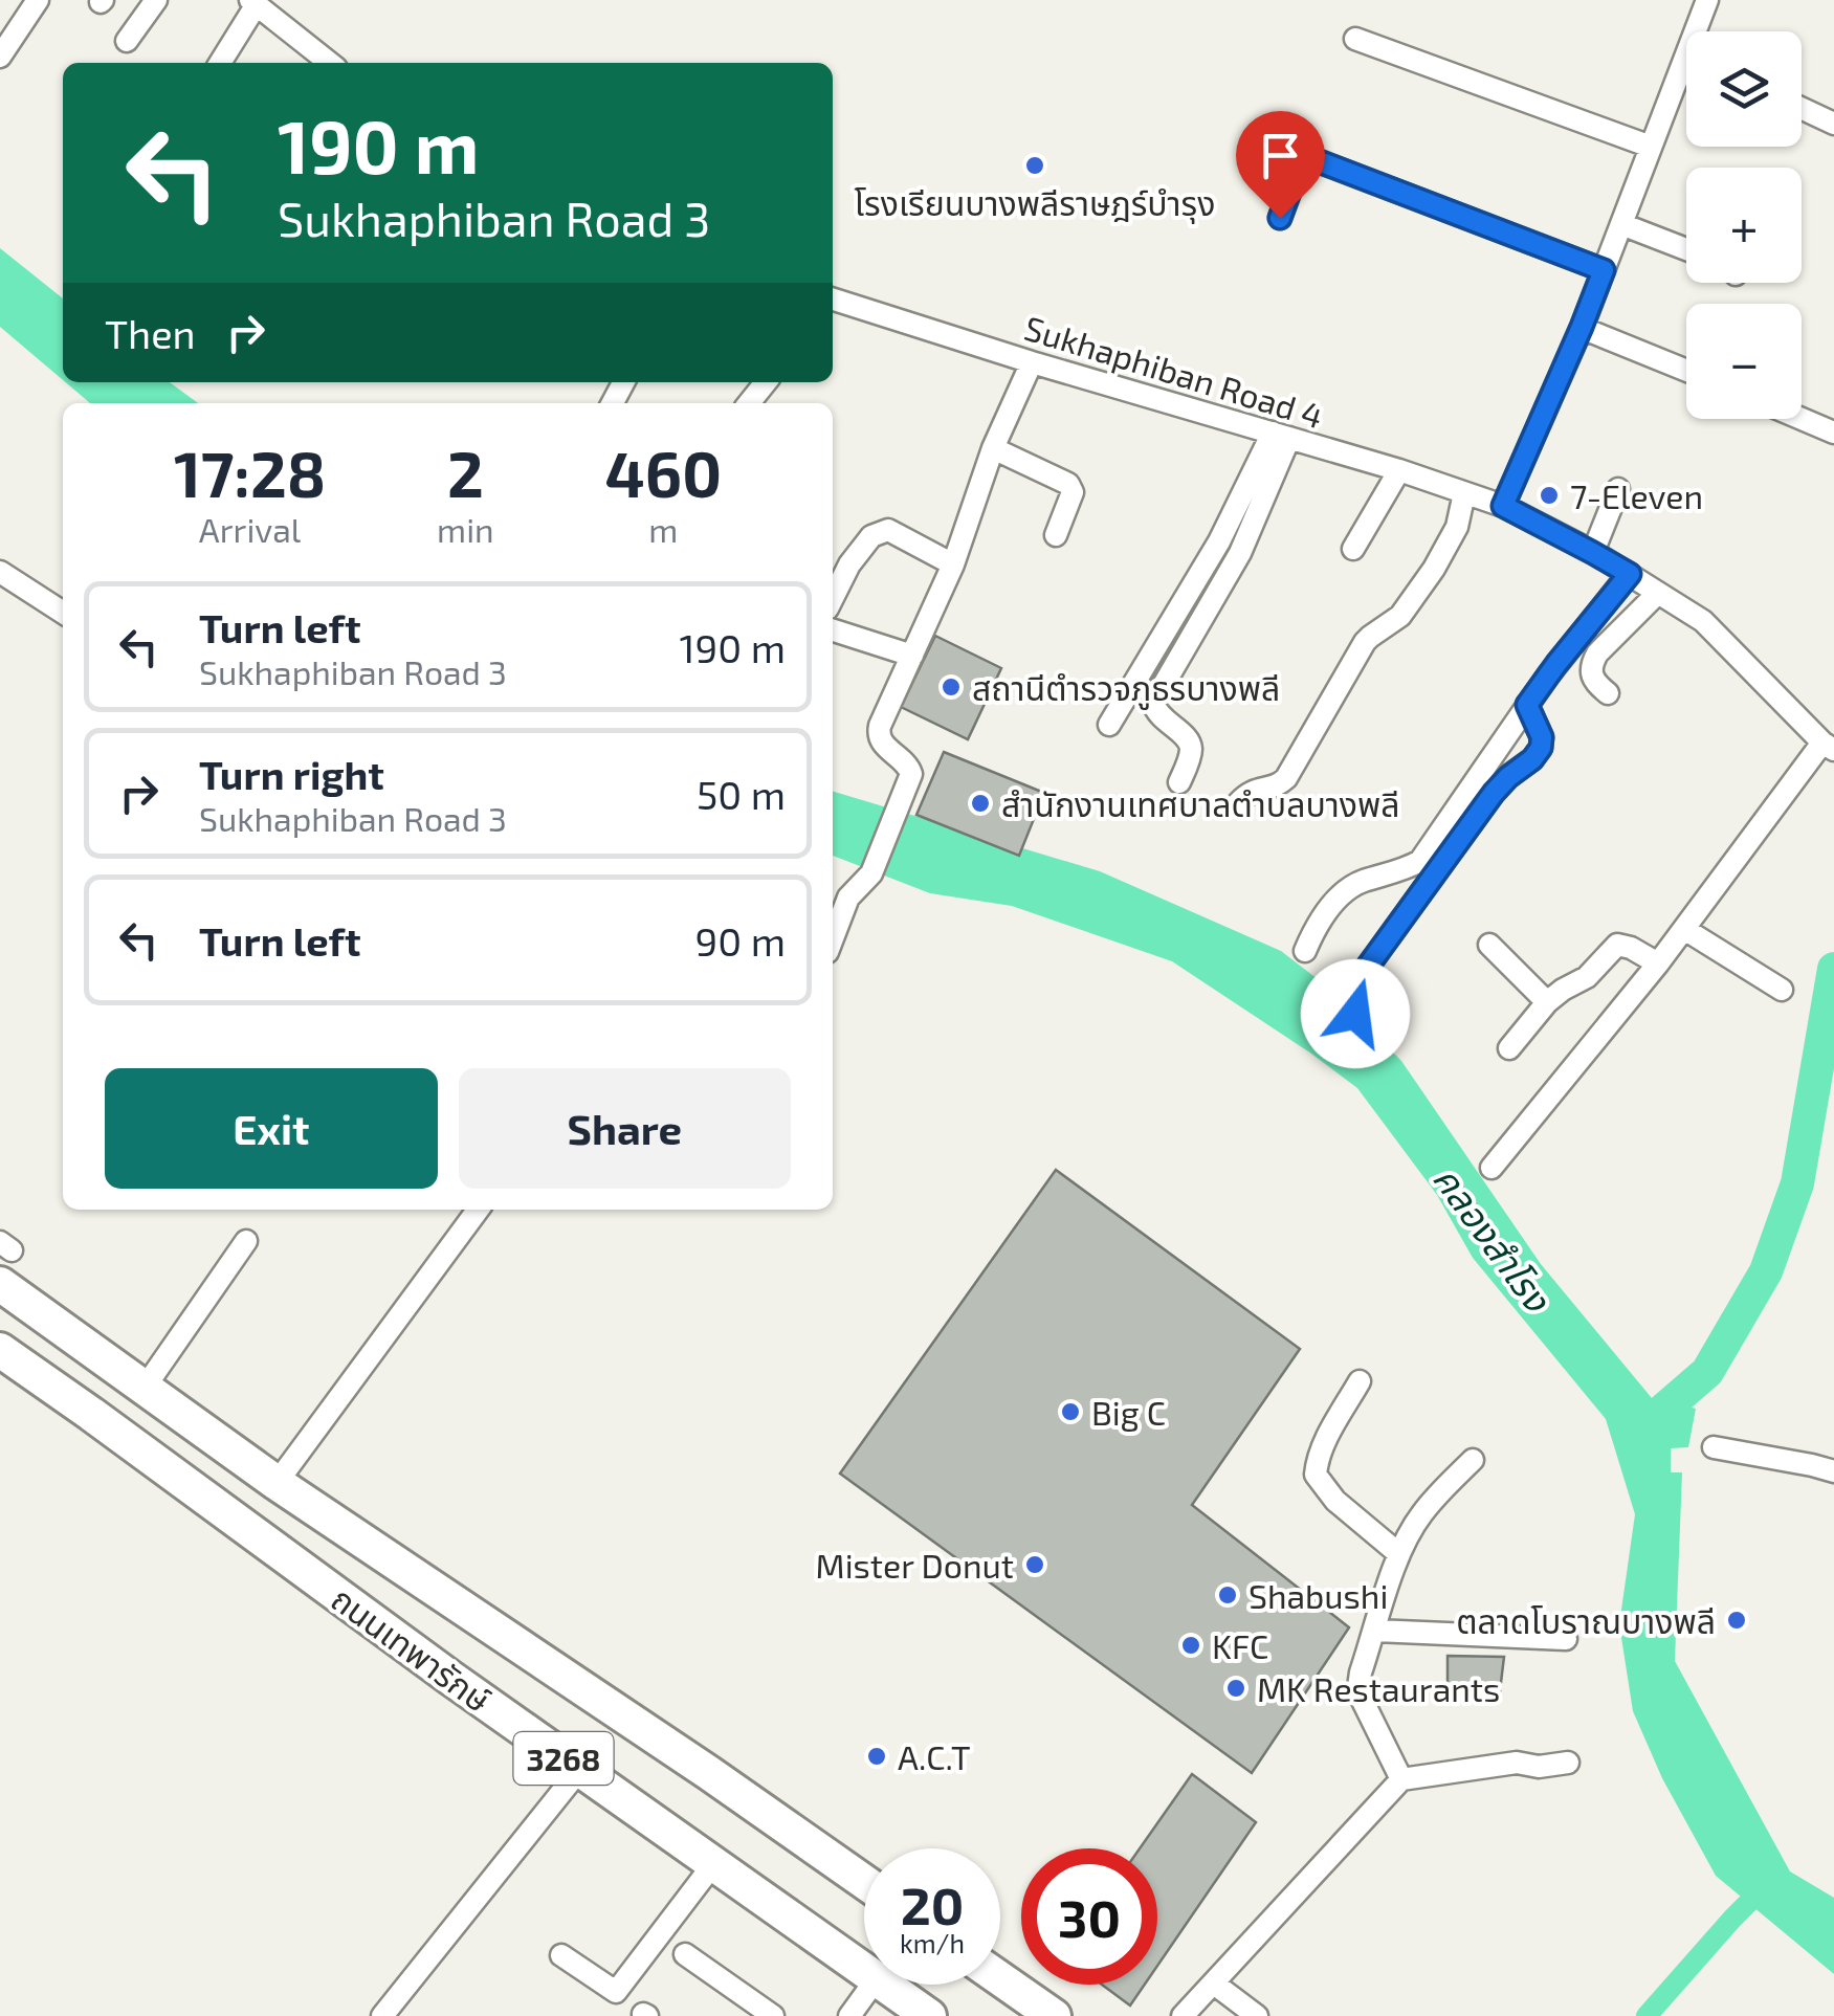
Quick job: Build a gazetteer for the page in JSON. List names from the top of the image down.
{
  "streets": {
    "main road": ["ถนนเทพารักษ์", "3268"],
    "street": ["Sukhaphiban Road 4"]
  },
  "water": ["คลองสำโรง"],
  "places": [
    "โรงเรียนบางพลีราษฎร์บำรุง",
    "7-Eleven",
    "สถานีตำรวจภูธรบางพลี",
    "สำนักงานเทศบาลตำบลบางพลี",
    "Big C",
    "Mister Donut",
    "Shabushi",
    "ตลาดโบราณบางพลี",
    "KFC",
    "MK Restaurants",
    "A.C.T"
  ],
  "page": {
    "map_buttons": ["+", "−"],
    "turn": ["190 m", "Sukhaphiban Road 3"],
    "then": "Then",
    "eta": [
      "17:28",
      "Arrival",
      "2",
      "min",
      "460",
      "m"
    ],
    "list": [
      {
        "name": "Turn left",
        "note": "Sukhaphiban Road 3",
        "value": "190 m"
      },
      {
        "name": "Turn right",
        "note": "Sukhaphiban Road 3",
        "value": "50 m"
      },
      {
        "name": "Turn left",
        "value": "90 m"
      }
    ],
    "buttons": ["Exit", "Share"],
    "speed": "20 km/h",
    "limit": "30"
  }
}
